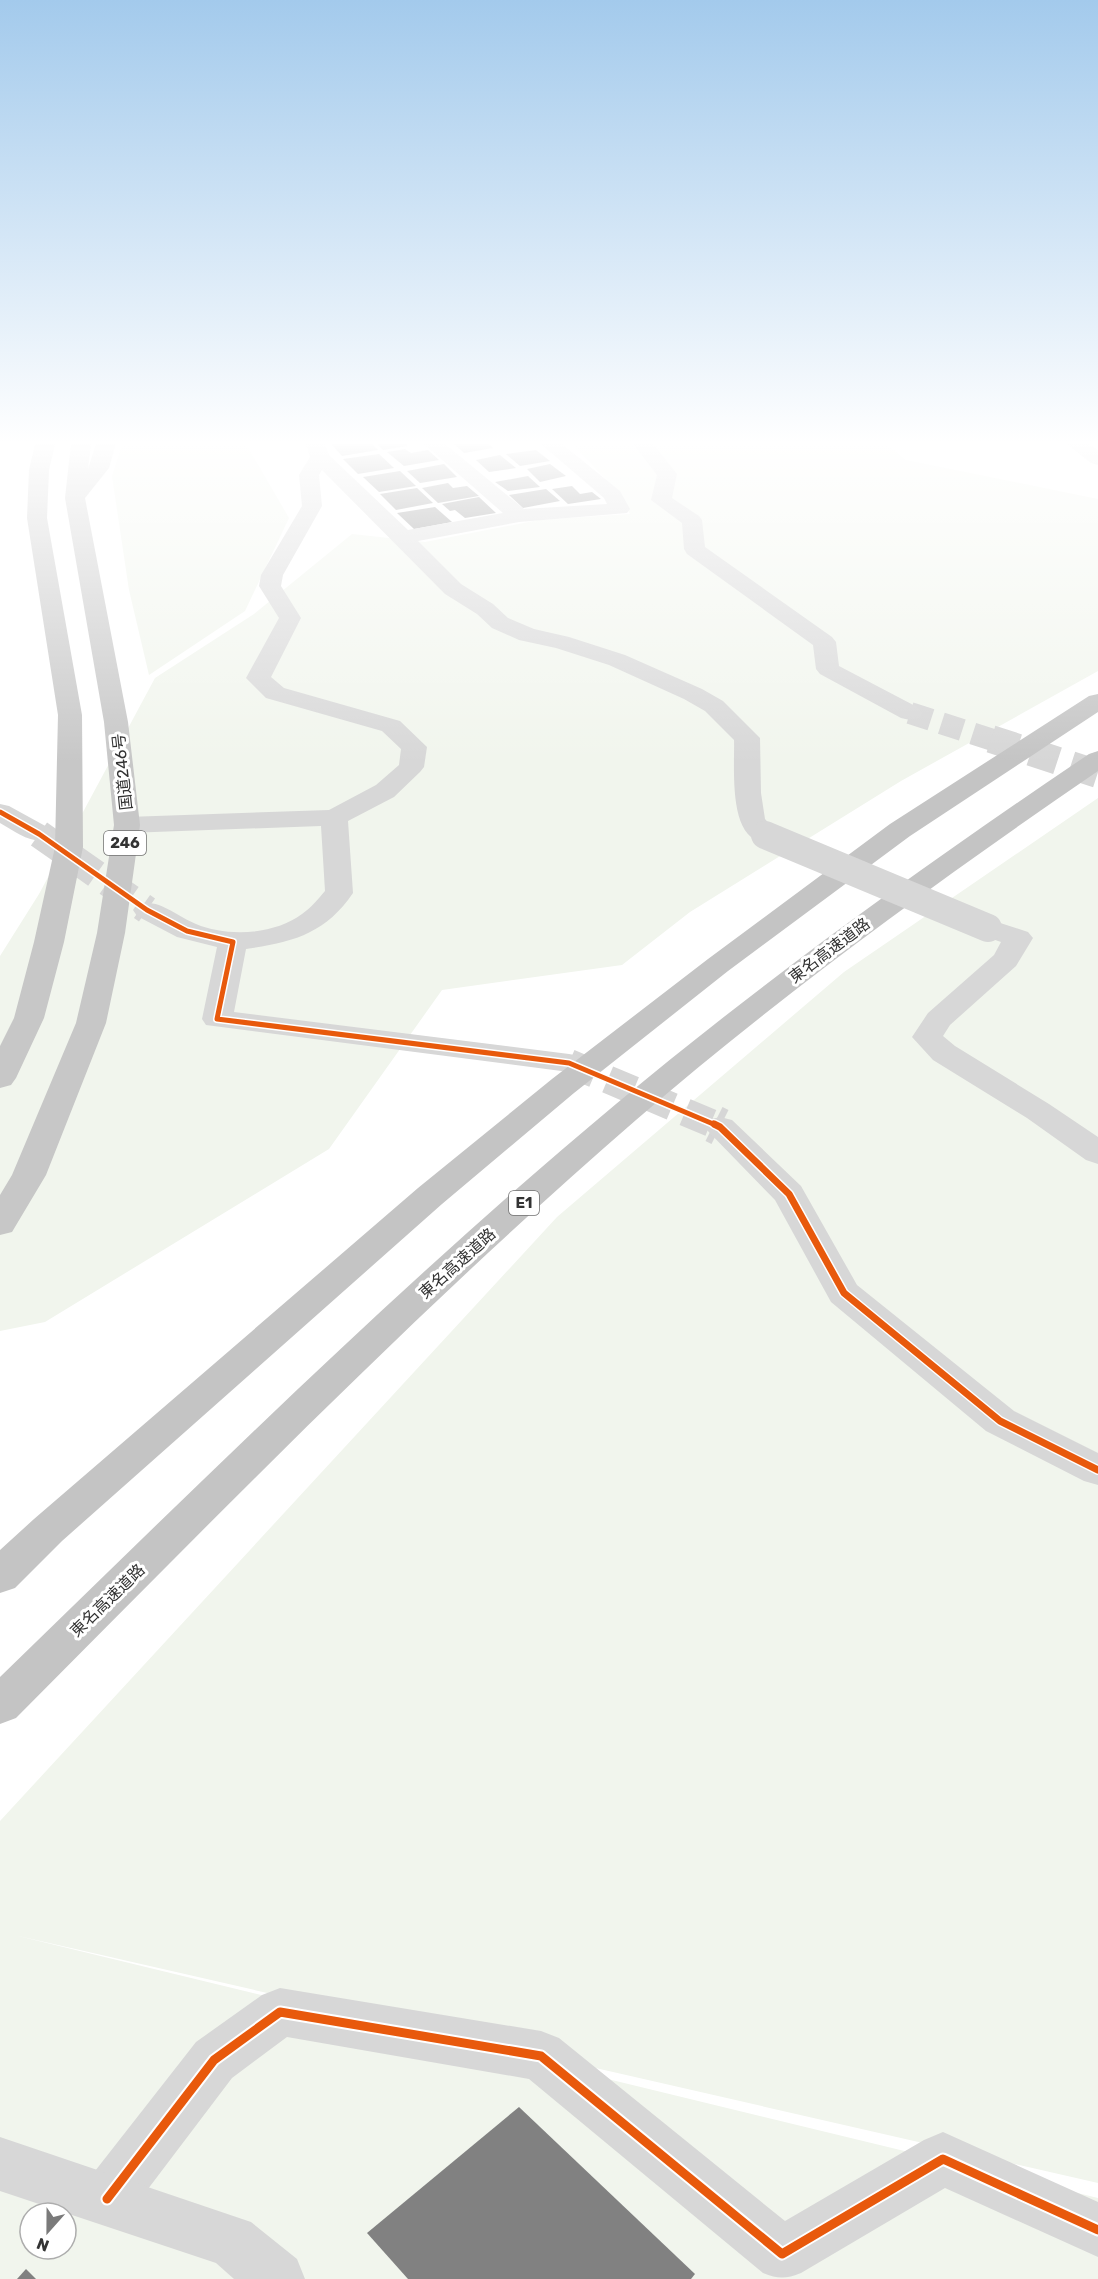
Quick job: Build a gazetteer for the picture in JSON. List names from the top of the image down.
{
  "streets": {
    "highway": [
      "国道246号",
      "246",
      "東名高速道路",
      "E1"
    ]
  },
  "north": "bottom"
}
